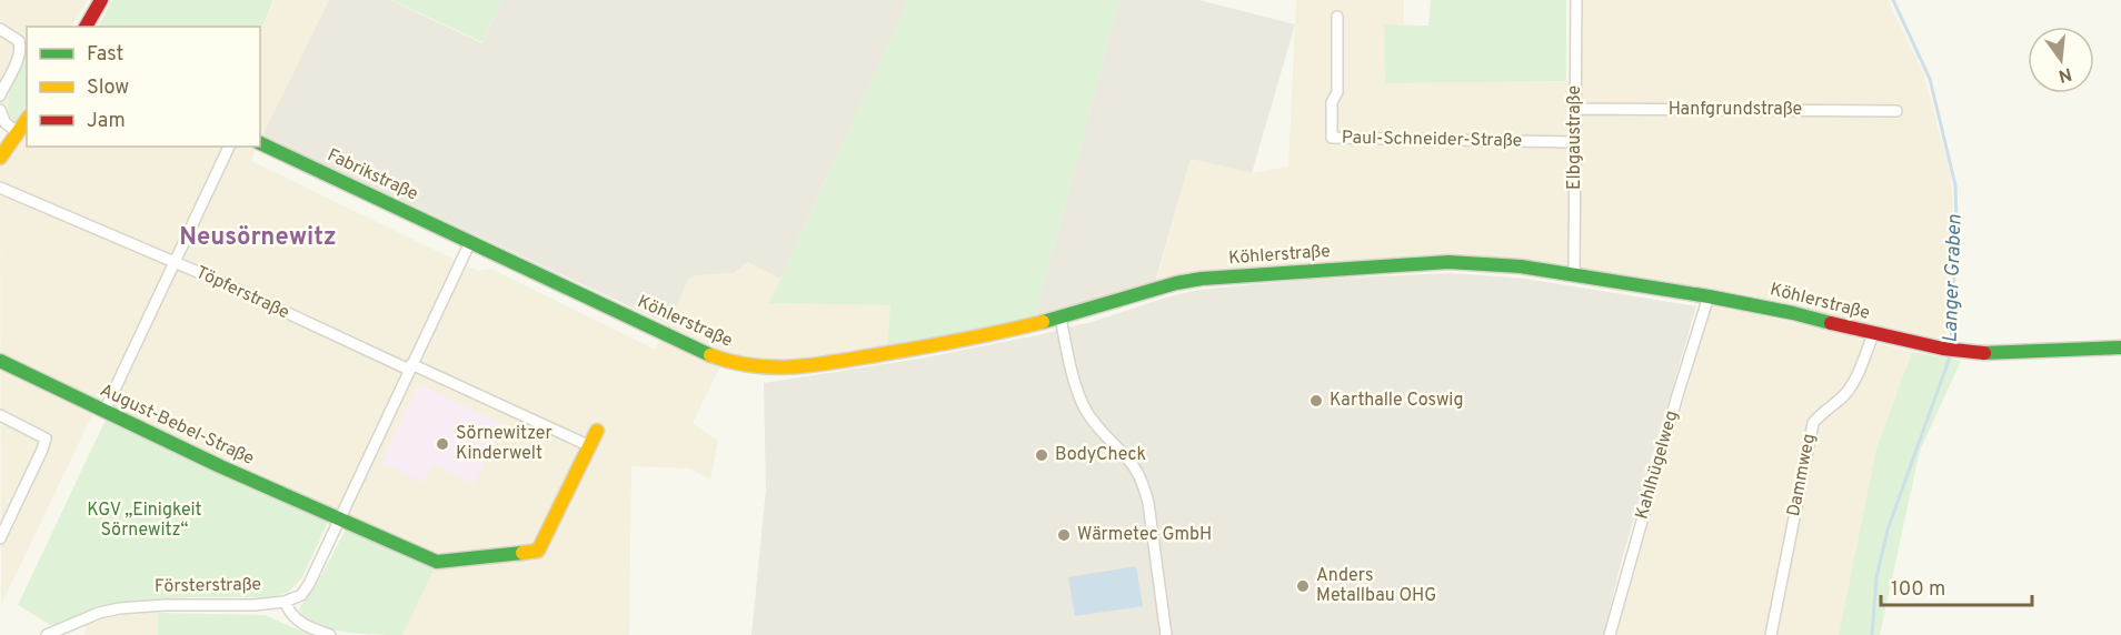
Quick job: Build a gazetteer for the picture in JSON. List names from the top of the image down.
{
  "streets": {
    "street": [
      "Hanfgrundstraße",
      "Elbgaustraße",
      "Paul-Schneider-Straße",
      "Fabrikstraße",
      "Köhlerstraße",
      "Töpferstraße",
      "August-Bebel-Straße",
      "Kahlhügelweg",
      "Dammweg",
      "Försterstraße"
    ]
  },
  "crossings": [
    ["Hanfgrundstraße", "Elbgaustraße"],
    ["Elbgaustraße", "Paul-Schneider-Straße"],
    ["Elbgaustraße", "Köhlerstraße"],
    ["Fabrikstraße", "Köhlerstraße"],
    ["Fabrikstraße", "Försterstraße"],
    ["Köhlerstraße", "Kahlhügelweg"],
    ["Köhlerstraße", "Dammweg"],
    ["Köhlerstraße", "Försterstraße"],
    ["Töpferstraße", "Försterstraße"],
    ["August-Bebel-Straße", "Försterstraße"]
  ],
  "districts": ["Neusörnewitz"],
  "water": ["Langer Graben"],
  "parks": ["KGV „Einigkeit Sörnewitz“"],
  "places": [
    "Karthalle Coswig",
    "Sörnewitzer Kinderwelt",
    "BodyCheck",
    "Wärmetec GmbH",
    "Anders Metallbau OHG"
  ],
  "legend": ["Fast", "Slow", "Jam"],
  "scale_bar": "100 m",
  "north": "bottom"
}
